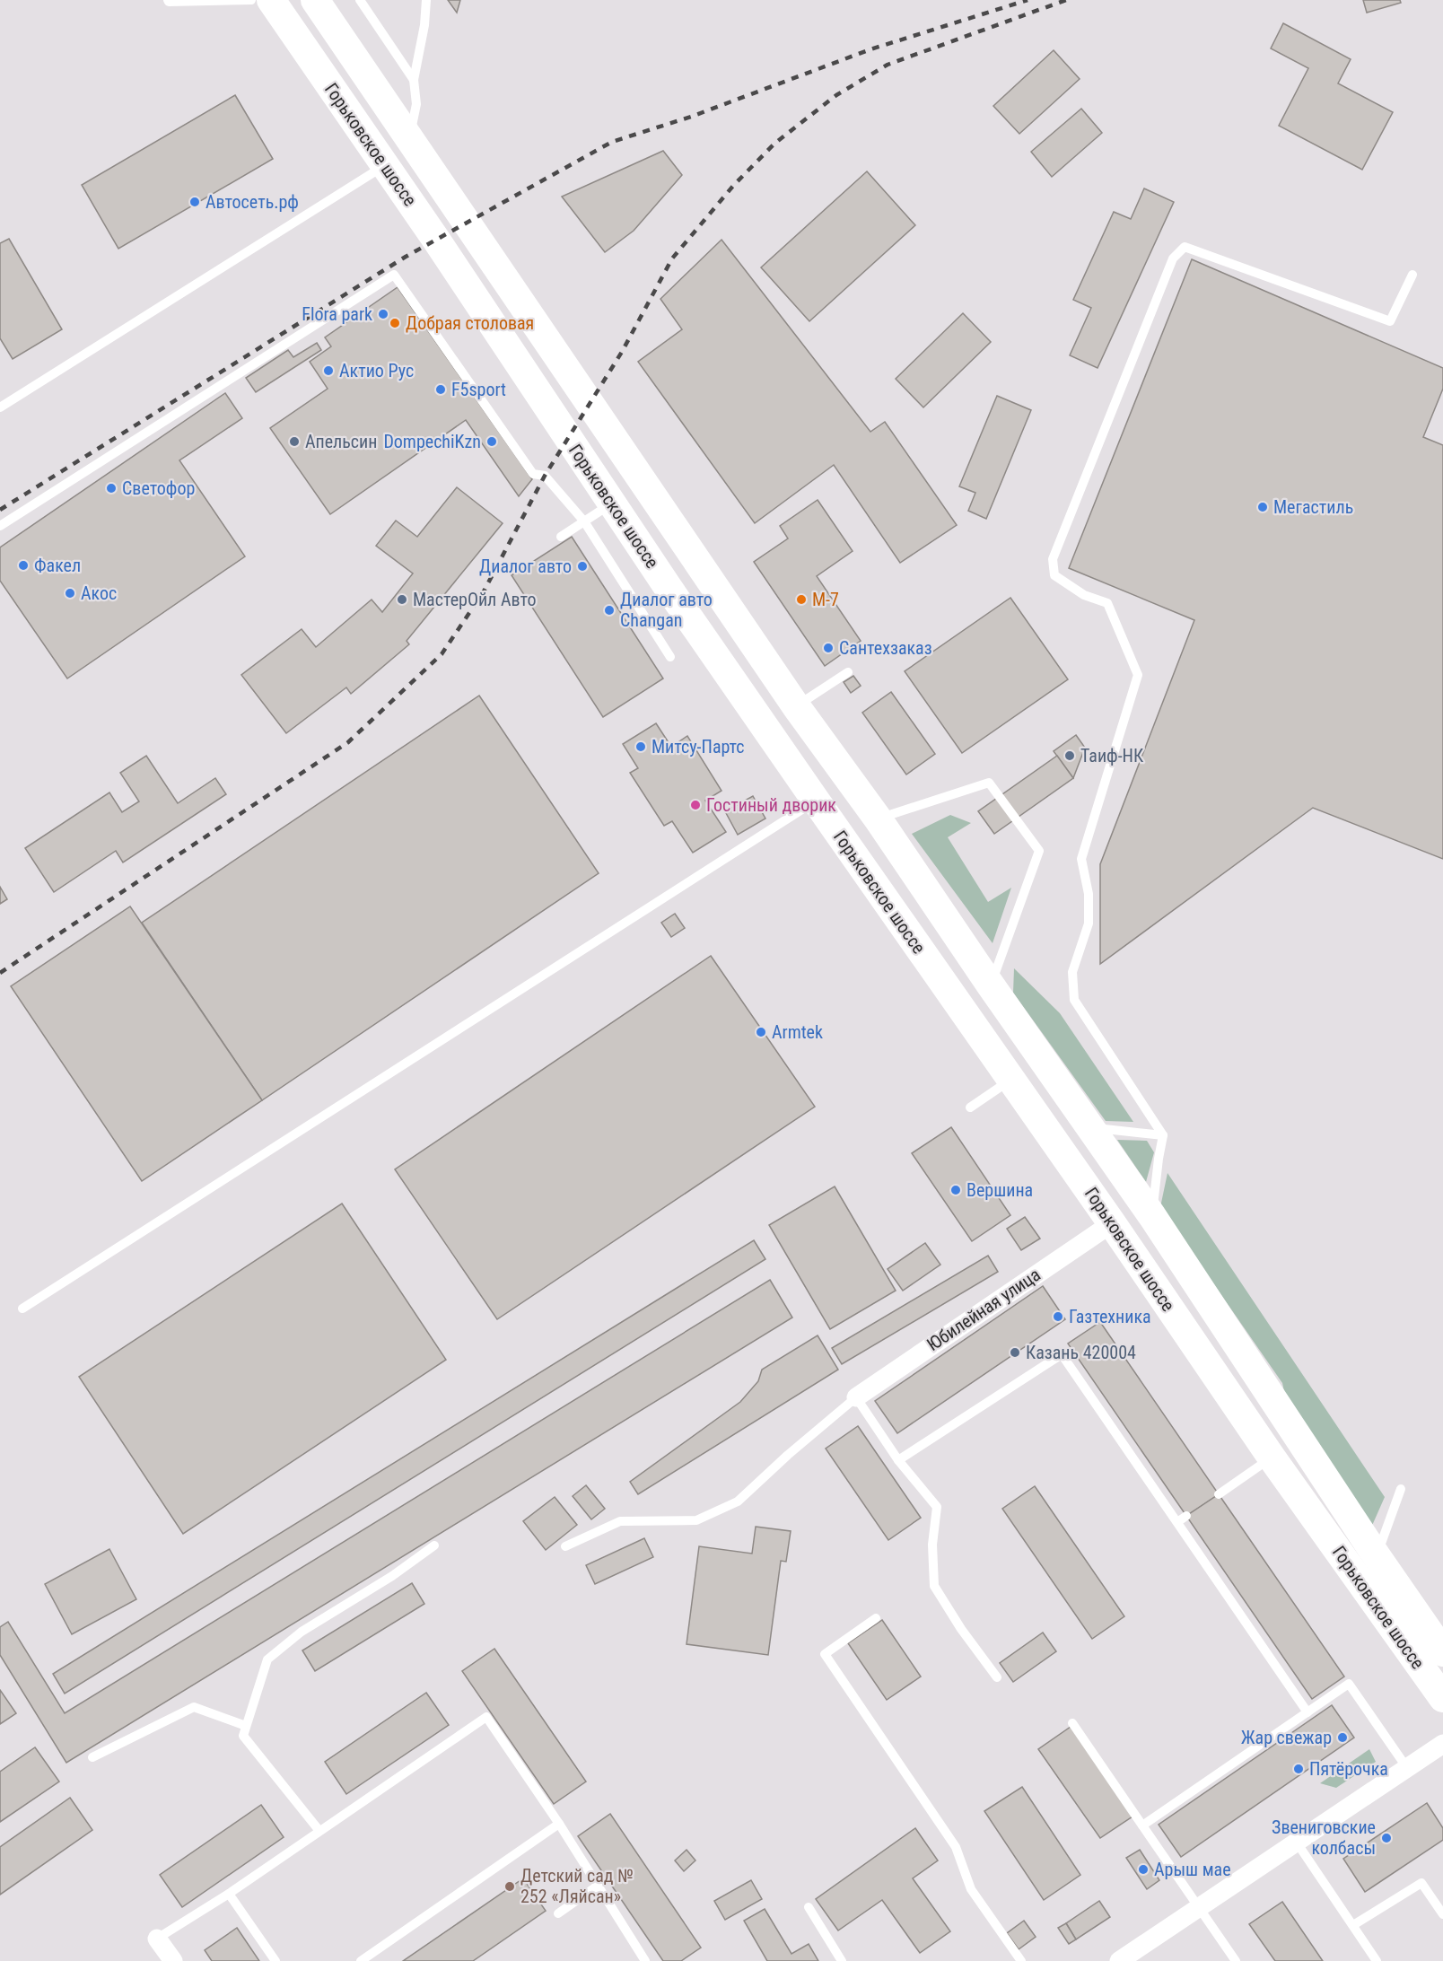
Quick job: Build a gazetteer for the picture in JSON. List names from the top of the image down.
{
  "streets": {
    "main road": ["Горьковское шоссе"],
    "street": ["Юбилейная улица"]
  },
  "crossings": [
    ["Горьковское шоссе", "Юбилейная улица"]
  ],
  "places": [
    "Автосеть.рф",
    "Flora park",
    "Добрая столовая",
    "Актио Рус",
    "F5sport",
    "Апельсин",
    "DompechiKzn",
    "Светофор",
    "Мегастиль",
    "Факел",
    "Диалог авто",
    "Акос",
    "МастерОйл Авто",
    "М-7",
    "Диалог авто Changan",
    "Сантехзаказ",
    "Митсу-Партс",
    "Таиф-НК",
    "Гостиный дворик",
    "Armtek",
    "Вершина",
    "Газтехника",
    "Казань 420004",
    "Жар свежар",
    "Пятёрочка",
    "Звениговские колбасы",
    "Арыш мае",
    "Детский сад № 252 «Ляйсан»"
  ]
}
